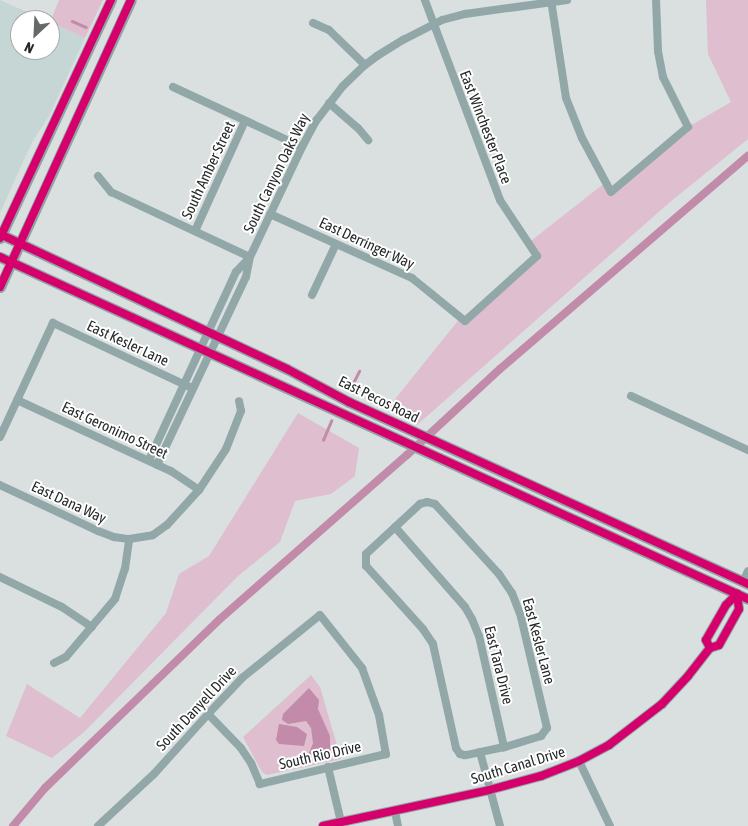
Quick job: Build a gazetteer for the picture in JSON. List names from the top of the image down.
{
  "streets": {
    "main road": ["East Pecos Road"],
    "street": [
      "East Winchester Place",
      "South Amber Street",
      "South Canyon Oaks Way",
      "East Derringer Way",
      "East Kesler Lane",
      "East Geronimo Street",
      "East Dana Way",
      "East Tara Drive",
      "South Danyell Drive",
      "South Rio Drive",
      "South Canal Drive"
    ]
  },
  "crossings": [
    ["East Winchester Place", "South Canyon Oaks Way"],
    ["East Winchester Place", "East Derringer Way"],
    ["South Canyon Oaks Way", "East Derringer Way"],
    ["South Canyon Oaks Way", "East Kesler Lane"],
    ["South Canyon Oaks Way", "East Pecos Road"],
    ["South Canyon Oaks Way", "East Geronimo Street"],
    ["East Kesler Lane", "East Geronimo Street"],
    ["East Kesler Lane", "East Tara Drive"],
    ["East Pecos Road", "South Canal Drive"],
    ["South Danyell Drive", "South Rio Drive"]
  ],
  "north": "bottom left"
}
